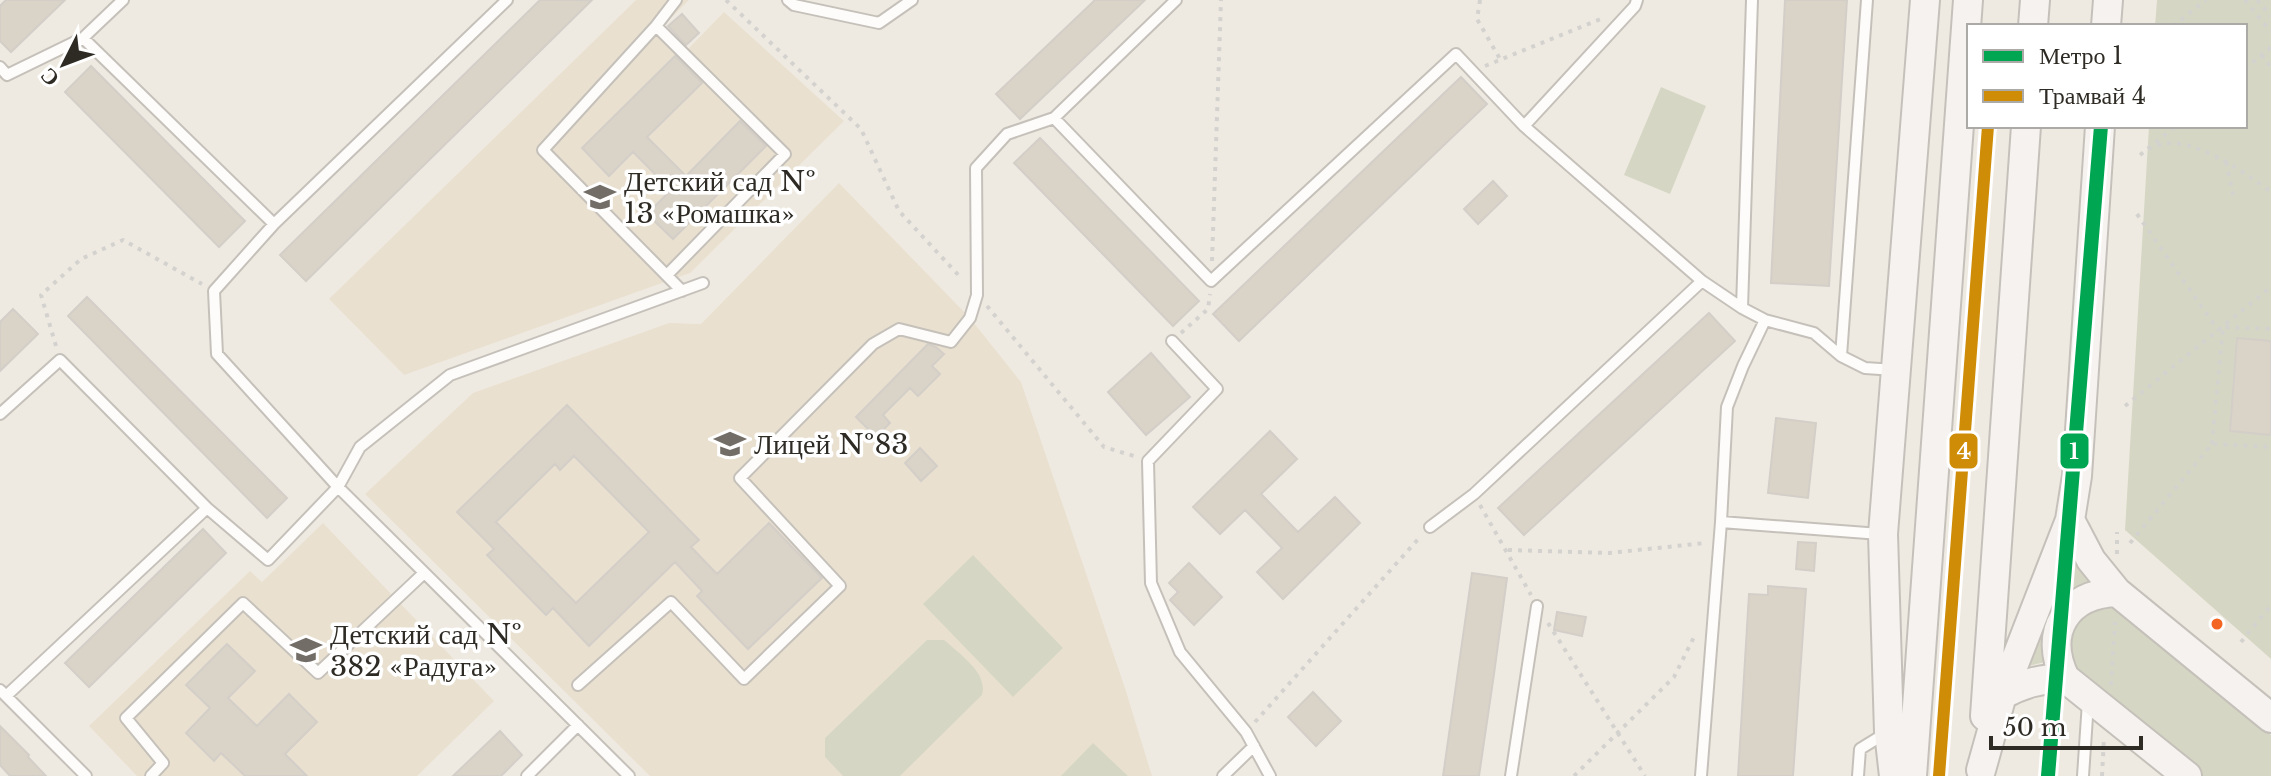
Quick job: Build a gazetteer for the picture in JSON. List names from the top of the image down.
{
  "places": {
    "school or university": ["Детский сад № 13 «Ромашка»", "Лицей №83", "Детский сад № 382 «Радуга»"]
  },
  "lines": ["metro line 1", "tram line 4"],
  "legend": ["Метро 1", "Трамвай 4"],
  "scale_bar": "50 m",
  "north": "bottom left"
}
